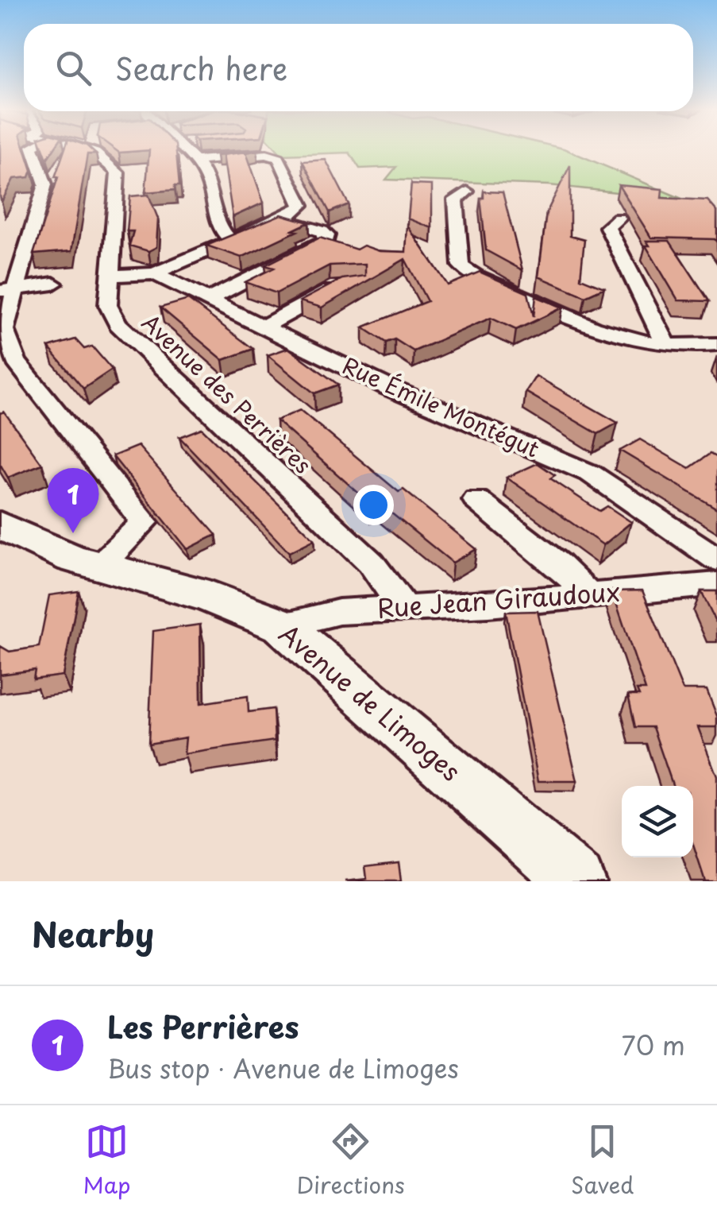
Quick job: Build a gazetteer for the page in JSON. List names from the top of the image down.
{
  "streets": {
    "main road": ["Avenue de Limoges"],
    "street": ["Avenue des Perrières", "Rue Émile Montégut", "Rue Jean Giraudoux"]
  },
  "crossings": [
    ["Avenue des Perrières", "Rue Jean Giraudoux"],
    ["Rue Jean Giraudoux", "Avenue de Limoges"]
  ],
  "page": {
    "search": "Search here",
    "pins": "1",
    "heading": "Nearby",
    "list": [
      {
        "mark": "1",
        "name": "Les Perrières",
        "note": "Bus stop · Avenue de Limoges",
        "value": "70 m"
      }
    ],
    "nav": ["Map", "Directions", "Saved"]
  }
}
